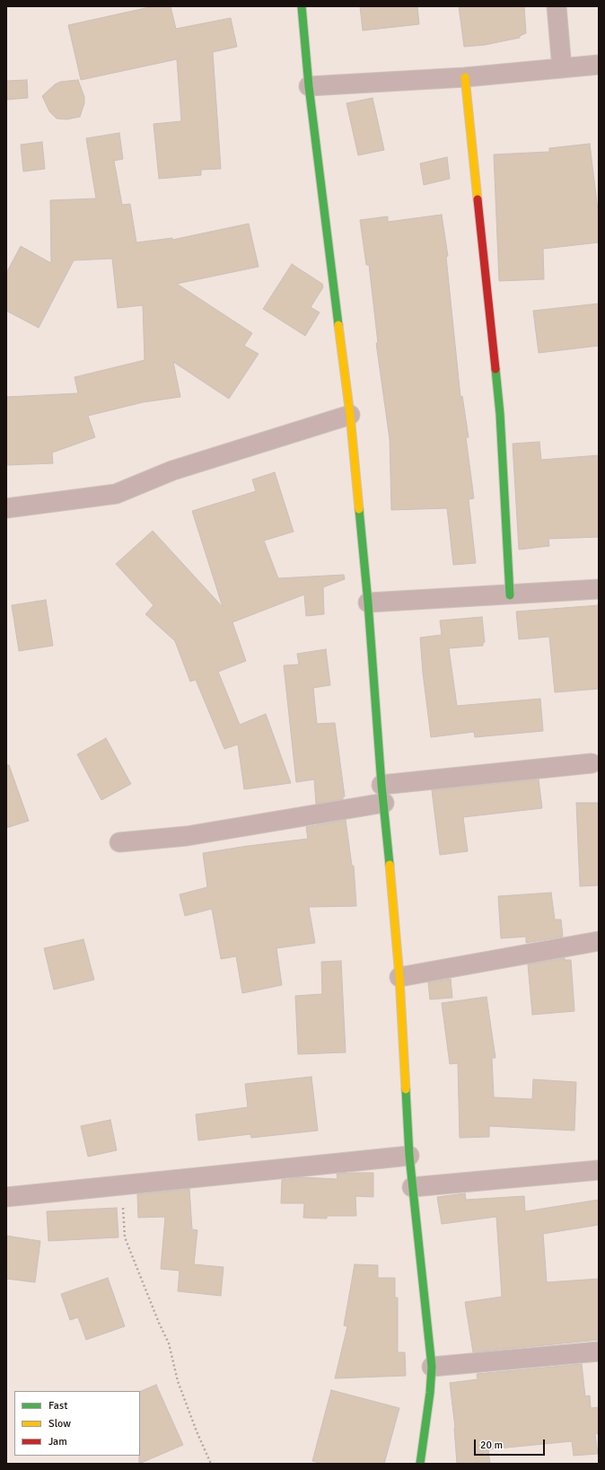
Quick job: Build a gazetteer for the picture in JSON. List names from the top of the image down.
{
  "legend": ["Fast", "Slow", "Jam"],
  "scale_bar": "20 m"
}
